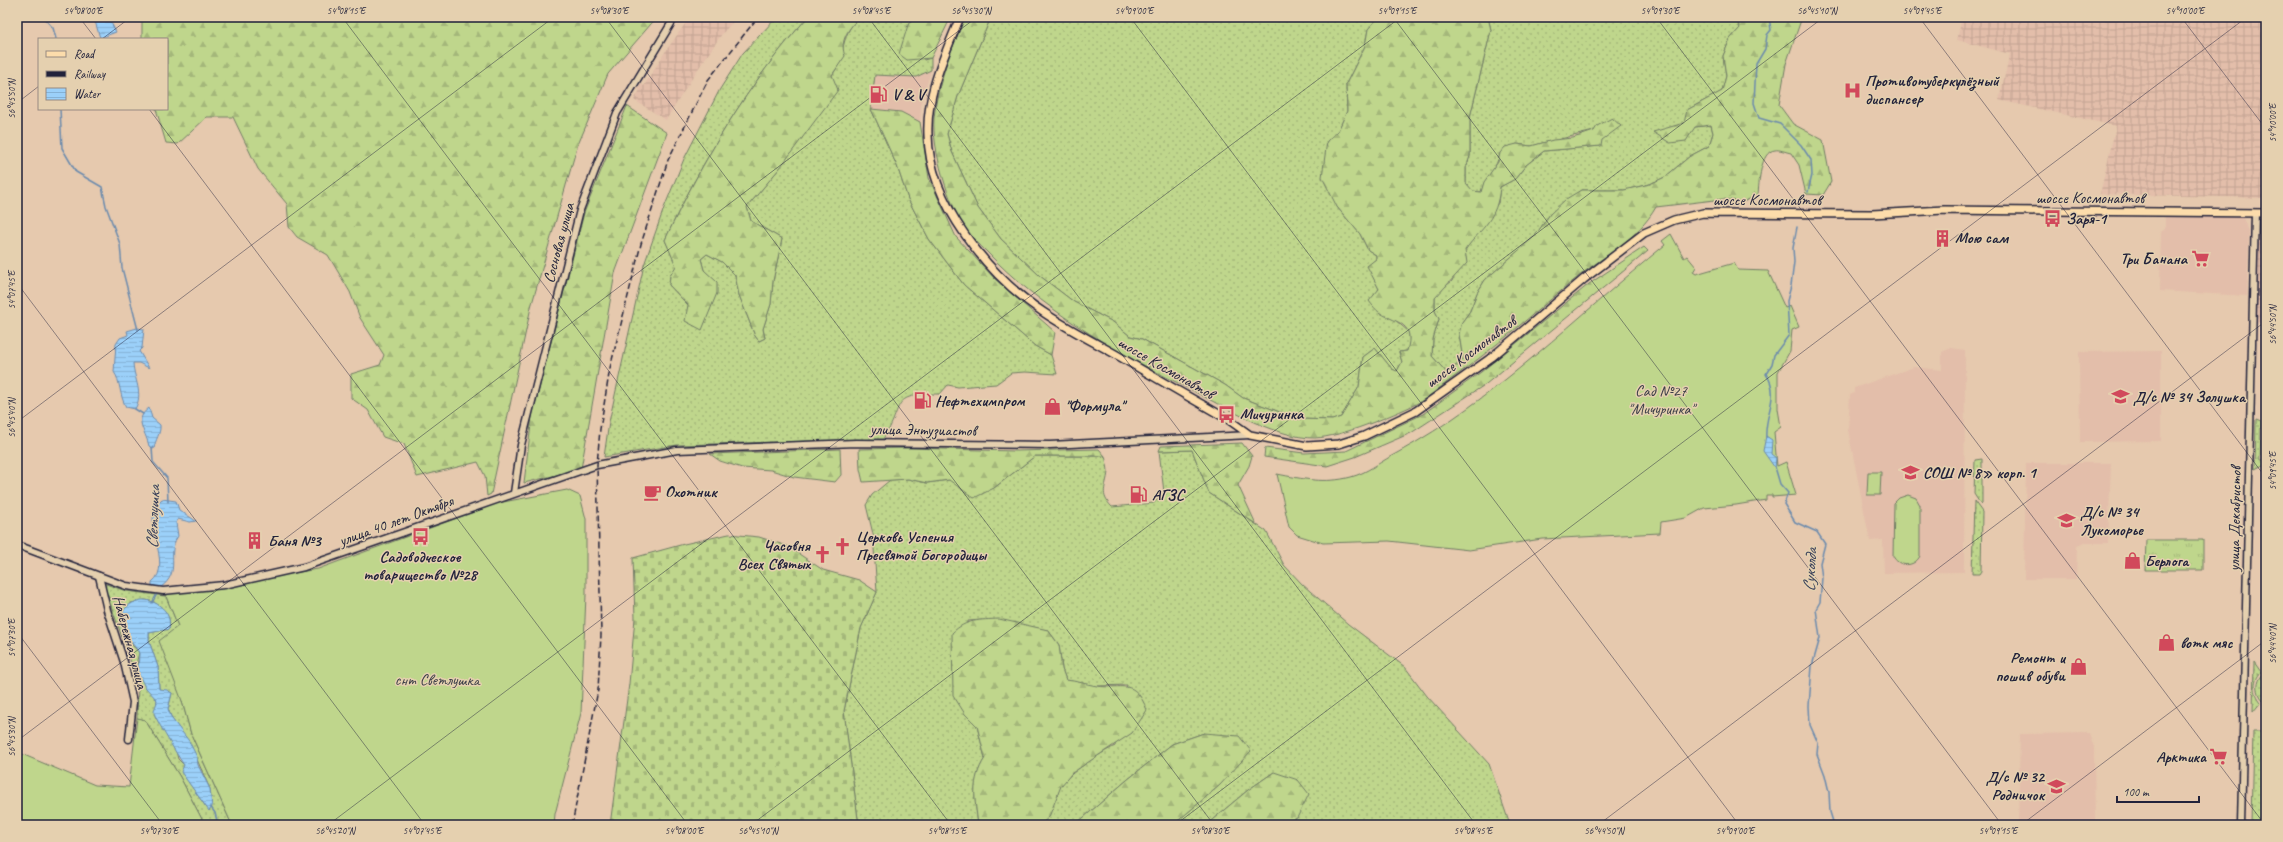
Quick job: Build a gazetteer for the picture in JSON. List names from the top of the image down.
{
  "streets": {
    "main road": ["шоссе Космонавтов"],
    "street": [
      "Сосновая улица",
      "улица Энтузиастов",
      "улица Декабристов",
      "улица 40 лет Октября",
      "Набережная улица"
    ]
  },
  "crossings": [
    ["шоссе Космонавтов", "улица Энтузиастов"],
    ["шоссе Космонавтов", "улица Декабристов"],
    ["Сосновая улица", "улица 40 лет Октября"],
    ["улица Энтузиастов", "улица 40 лет Октября"],
    ["улица 40 лет Октября", "Набережная улица"]
  ],
  "water": ["Светлушка", "Суколда"],
  "parks": ["Сад №27 \"Мичуринка\"", "снт Светлушка"],
  "places": {
    "hospital": ["Противотуберкулёзный диспансер"],
    "fuel station": ["V & V", "Нефтехимпром", "АГЗС"],
    "bus stop": ["Заря-1", "Мичуринка", "Садоводческое товарищество №28"],
    "building": ["Мою сам", "Баня №3"],
    "supermarket": ["Три Банана", "Арктика"],
    "school or university": [
      "Д/с № 34 Золушка",
      "СОШ № 8» корп. 1",
      "Д/с № 34 Лукоморье",
      "Д/с № 32 Родничок"
    ],
    "shop": [
      "\"Формула\"",
      "Берлога",
      "вотк мяс",
      "Ремонт и пошив обуви"
    ],
    "cafe": ["Охотник"],
    "church": ["Церковь Успения Пресвятой Богородицы", "Часовня Всех Святых"]
  },
  "legend": ["Road", "Railway", "Water"],
  "scale_bar": "100 m",
  "coordinates": [
    "54°08'00\"E",
    "54°08'15\"E",
    "54°08'30\"E",
    "54°08'45\"E",
    "56°45'30\"N",
    "54°09'00\"E",
    "54°09'15\"E",
    "54°09'30\"E",
    "56°45'10\"N",
    "54°09'45\"E",
    "54°10'00\"E",
    "56°45'50\"N",
    "54°07'45\"E",
    "56°44'50\"N",
    "56°45'40\"N",
    "54°07'30\"E",
    "56°44'40\"N",
    "56°45'20\"N"
  ]
}
